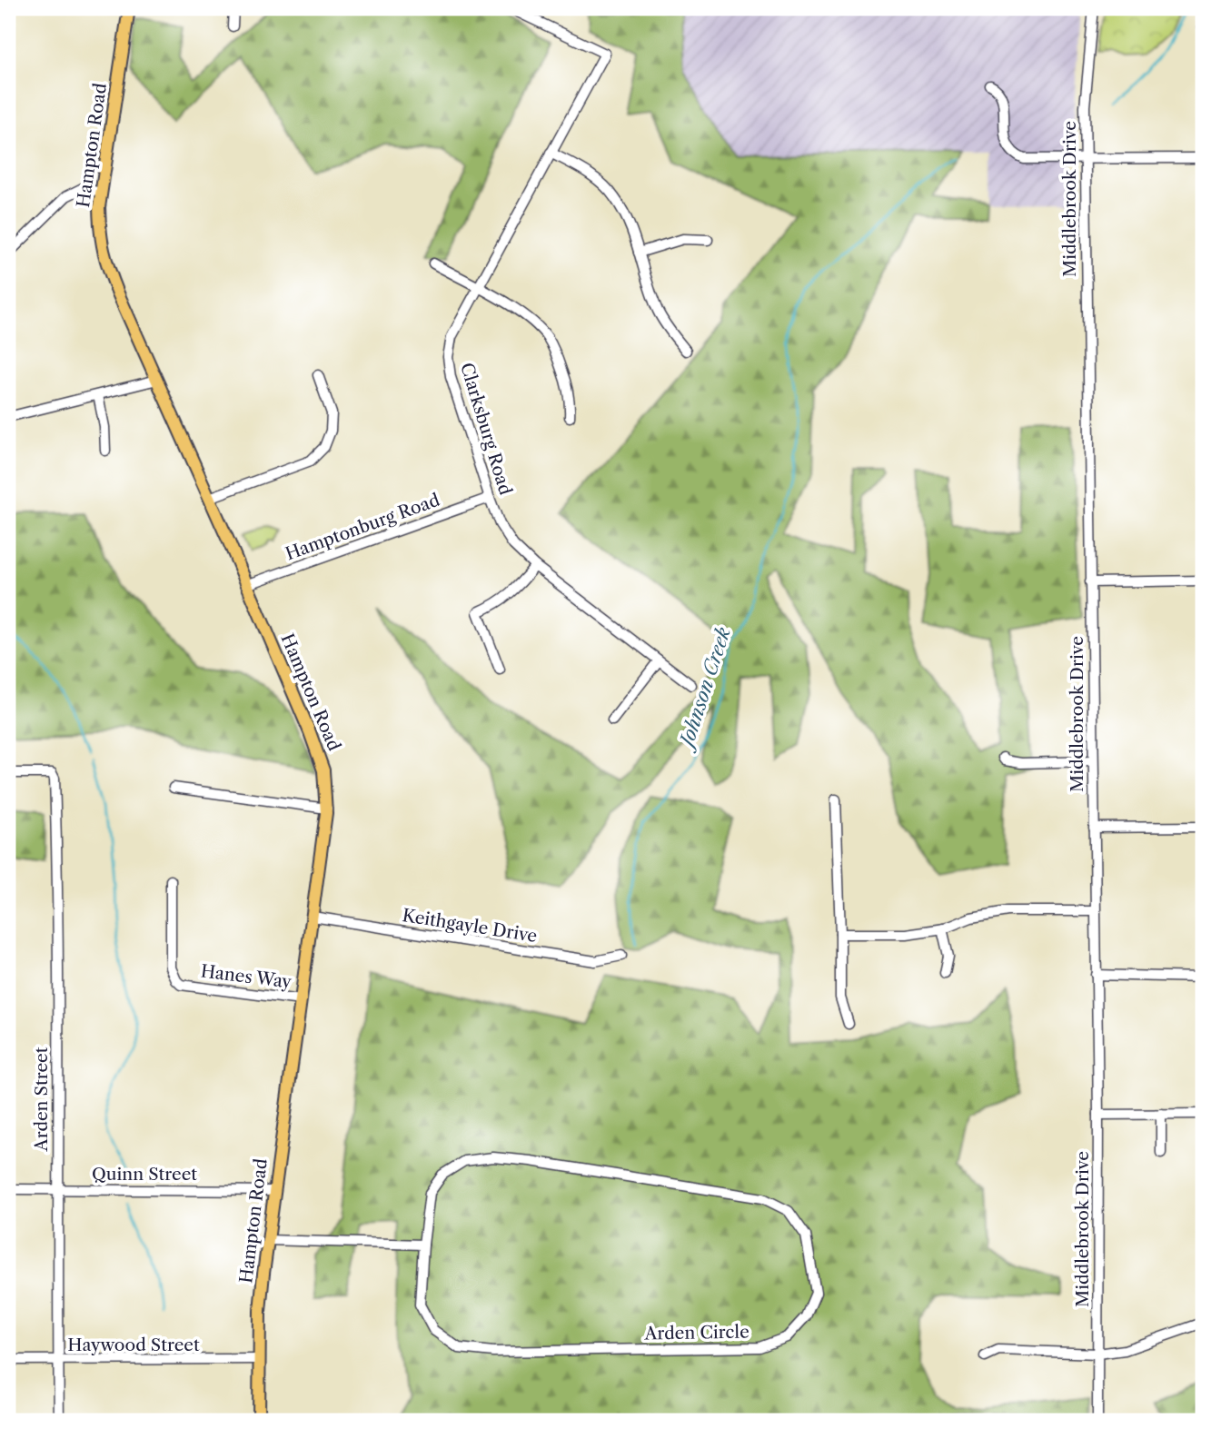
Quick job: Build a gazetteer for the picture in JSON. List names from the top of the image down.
{
  "streets": {
    "main road": ["Hampton Road"],
    "street": [
      "Middlebrook Drive",
      "Clarksburg Road",
      "Hamptonburg Road",
      "Keithgayle Drive",
      "Hanes Way",
      "Arden Street",
      "Quinn Street",
      "Arden Circle",
      "Haywood Street"
    ]
  },
  "crossings": [
    ["Hampton Road", "Hamptonburg Road"],
    ["Hampton Road", "Keithgayle Drive"],
    ["Hampton Road", "Hanes Way"],
    ["Hampton Road", "Quinn Street"],
    ["Hampton Road", "Haywood Street"],
    ["Clarksburg Road", "Hamptonburg Road"],
    ["Arden Street", "Quinn Street"],
    ["Arden Street", "Haywood Street"]
  ],
  "water": ["Johnson Creek"]
}
